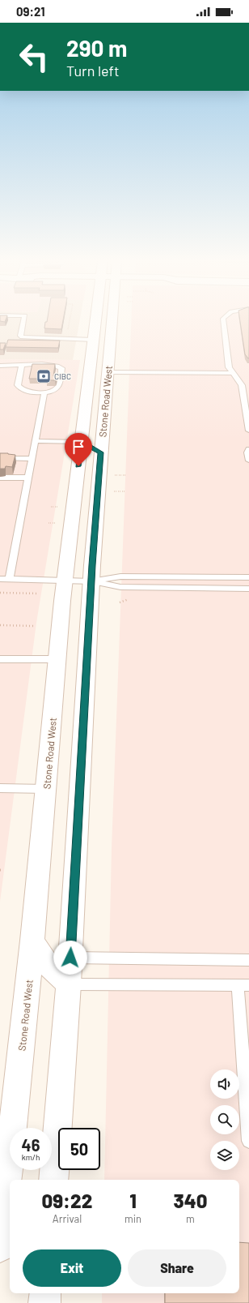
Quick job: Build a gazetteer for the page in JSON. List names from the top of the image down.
{
  "streets": {
    "main road": ["Stone Road West"]
  },
  "places": {
    "bank": ["CIBC"]
  },
  "page": {
    "status": "09:21",
    "turn": ["290 m", "Turn left"],
    "speed": "46 km/h",
    "limit": "50",
    "eta": [
      "09:22",
      "Arrival",
      "1",
      "min",
      "340",
      "m"
    ],
    "buttons": ["Exit", "Share"]
  }
}
